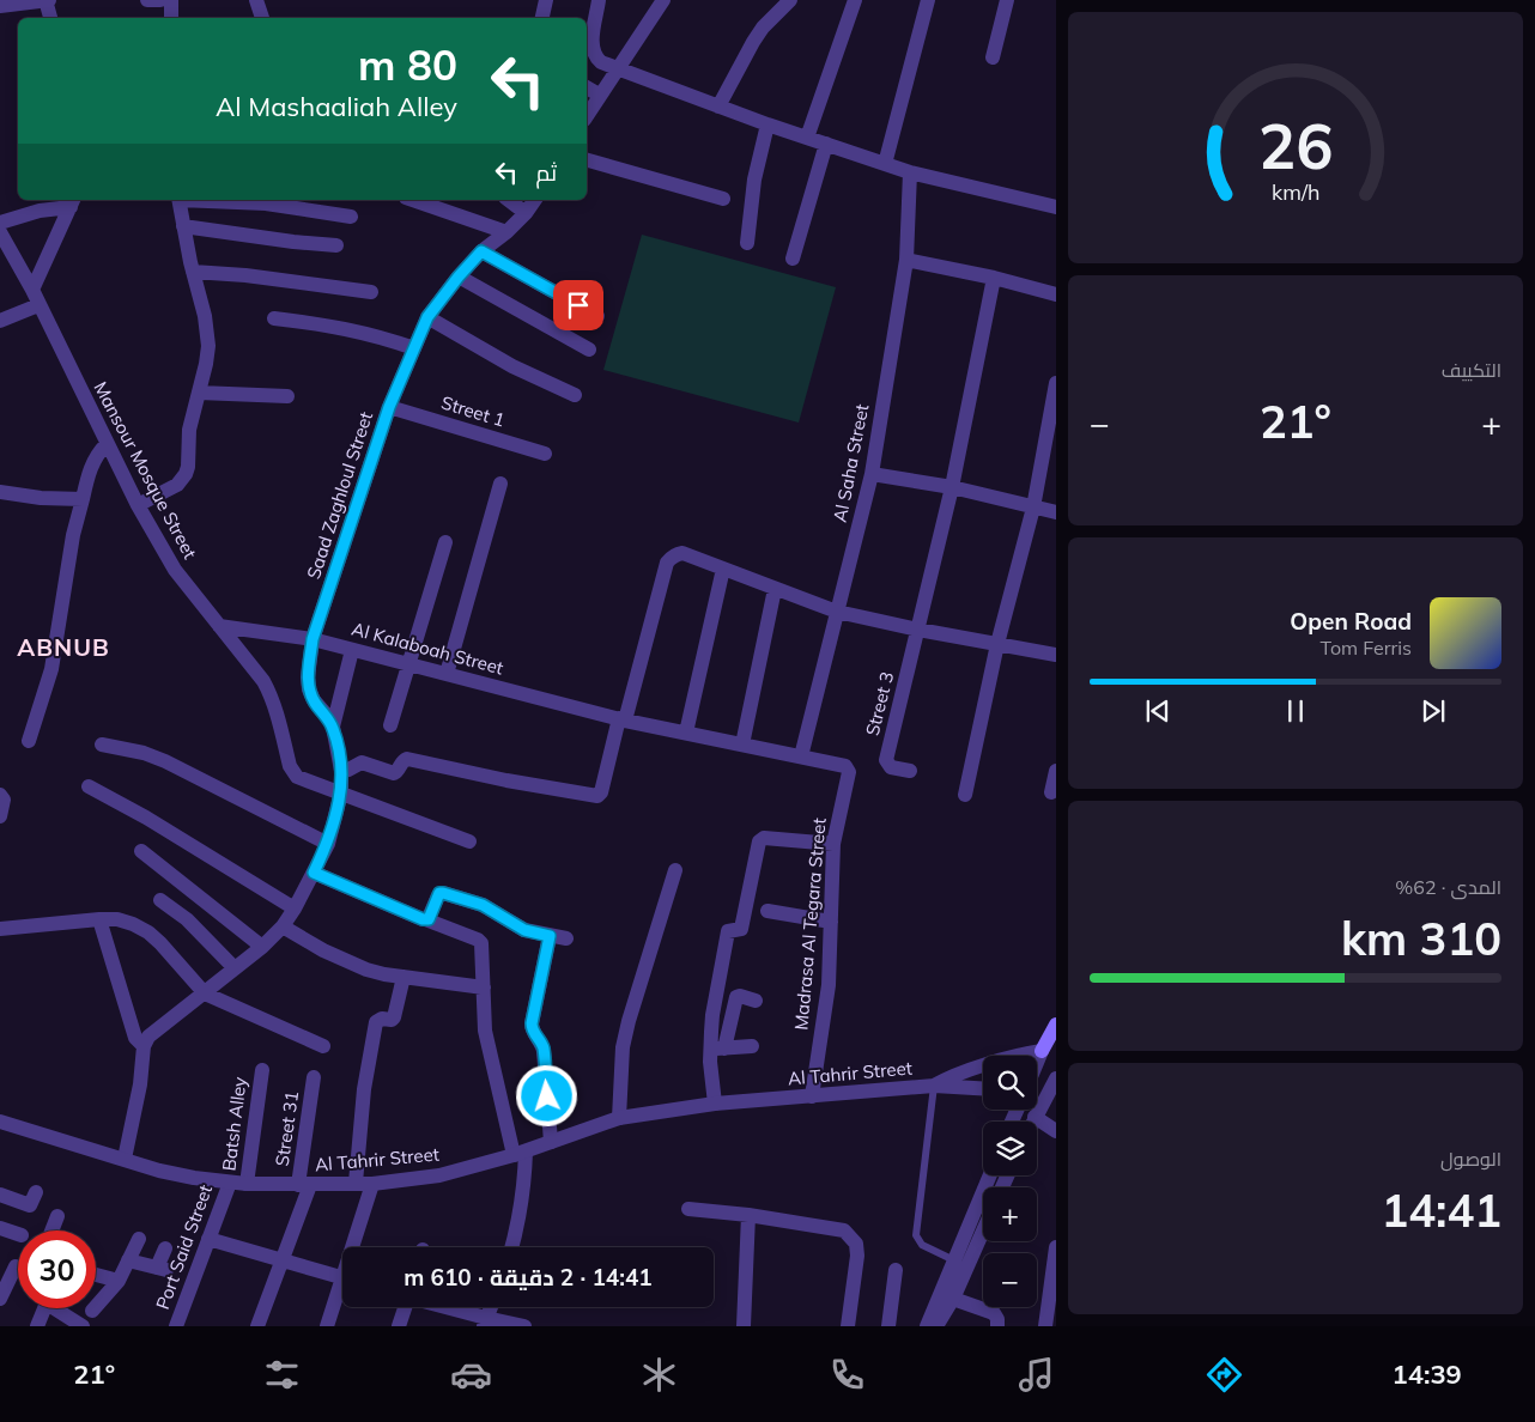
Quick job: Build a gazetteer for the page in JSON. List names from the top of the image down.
{
  "streets": {
    "street": [
      "Street 1",
      "Al Saha Street",
      "Mansour Mosque Street",
      "Saad Zaghloul Street",
      "Al Kalaboah Street",
      "Street 3",
      "Madrasa Al Tegara Street",
      "Al Tahrir Street",
      "Batsh Alley",
      "Street 31",
      "Port Said Street"
    ]
  },
  "crossings": [
    ["Street 1", "Saad Zaghloul Street"],
    ["Al Saha Street", "Madrasa Al Tegara Street"],
    ["Mansour Mosque Street", "Al Kalaboah Street"],
    ["Saad Zaghloul Street", "Al Kalaboah Street"],
    ["Al Kalaboah Street", "Madrasa Al Tegara Street"],
    ["Madrasa Al Tegara Street", "Al Tahrir Street"],
    ["Al Tahrir Street", "Batsh Alley"],
    ["Al Tahrir Street", "Street 31"],
    ["Al Tahrir Street", "Port Said Street"]
  ],
  "districts": ["ABNUB"],
  "page": {
    "turn": ["80 m", "Al Mashaaliah Alley"],
    "then": "ثم",
    "tile": [
      "التكييف",
      ["المدى · 62%", "310 km"],
      ["الوصول", "14:41"]
    ],
    "heat": ["−", "21°", "+"],
    "song": ["Open Road", "Tom Ferris"],
    "map_buttons": ["+", "−"],
    "limit": "30",
    "trip": "14:41 · 2 دقيقة · 610 m",
    "tabs": ["14:39", "21°"],
    "gauge": ["26", "km/h"]
  }
}
